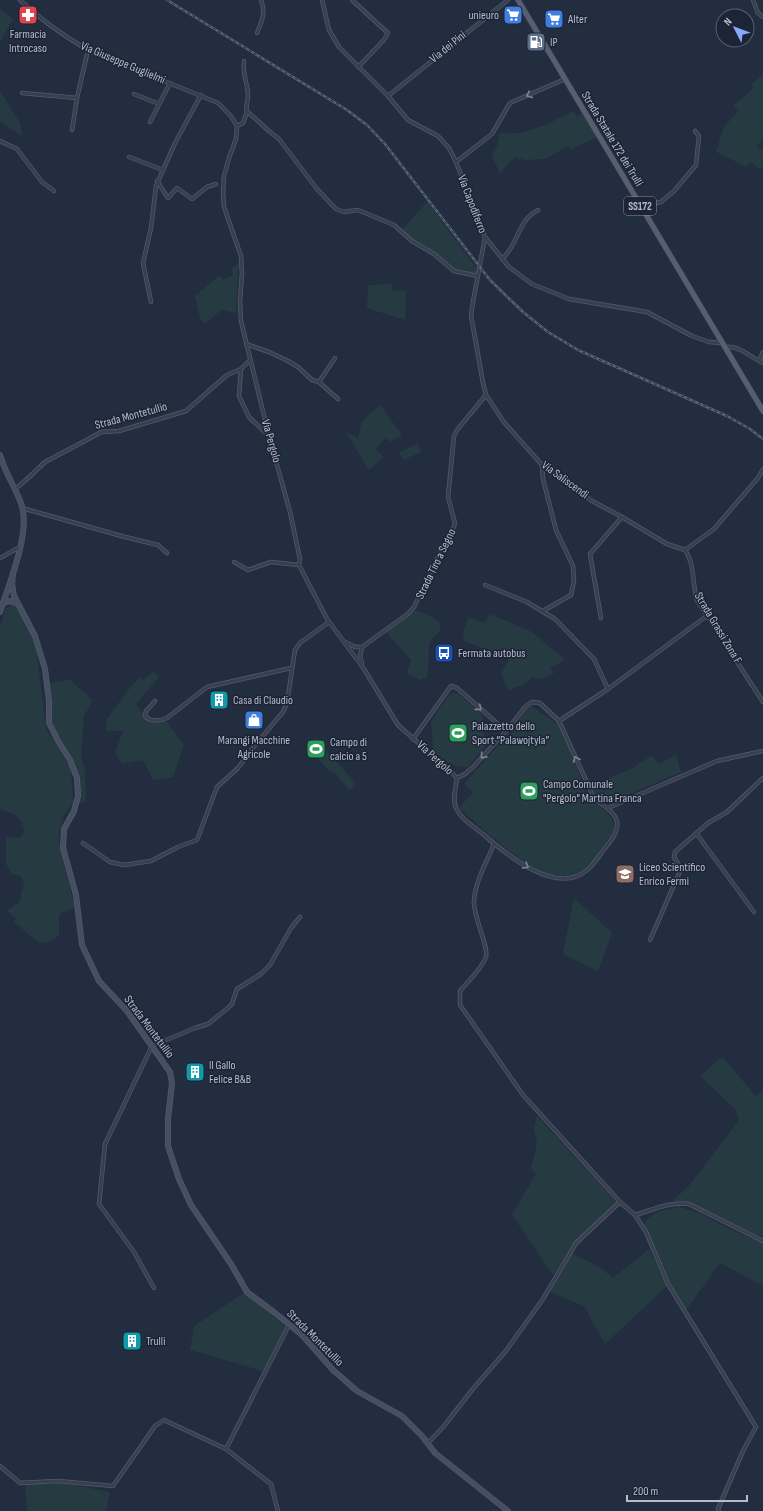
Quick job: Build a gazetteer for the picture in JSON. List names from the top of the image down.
{
  "streets": {
    "main road": ["Strada Statale 172 dei Trulli", "SS172"],
    "street": [
      "Via dei Pini",
      "Via Giuseppe Guglielmi",
      "Via Capodiferro",
      "Strada Montetullio",
      "Via Pergolo",
      "Via Saliscendi",
      "Strada Tiro a Segno",
      "Strada Grassi Zona F"
    ]
  },
  "crossings": [
    ["Via dei Pini", "Via Capodiferro"],
    ["Via Giuseppe Guglielmi", "Via Pergolo"],
    ["Strada Statale 172 dei Trulli", "Via Capodiferro"],
    ["Via Capodiferro", "Via Saliscendi"],
    ["Strada Montetullio", "Via Pergolo"],
    ["Via Saliscendi", "Strada Tiro a Segno"],
    ["Via Saliscendi", "Strada Grassi Zona F"]
  ],
  "places": {
    "pharmacy": ["Farmacia Introcaso"],
    "supermarket": ["unieuro", "Alter"],
    "fuel station": ["IP"],
    "bus stop": ["Fermata autobus"],
    "building": ["Casa di Claudio", "Il Gallo Felice B&B", "Trulli"],
    "shop": ["Marangi Macchine Agricole"],
    "sports": ["Palazzetto dello Sport “Palawojtyla”", "Campo di calcio a 5", "Campo Comunale \"Pergolo\" Martina Franca"],
    "school or university": ["Liceo Scientifico Enrico Fermi"]
  },
  "scale_bar": "200 m",
  "north": "top left"
}
